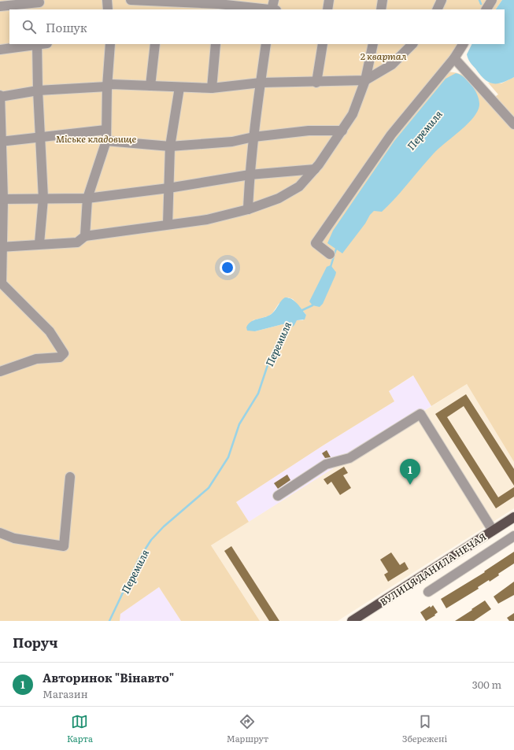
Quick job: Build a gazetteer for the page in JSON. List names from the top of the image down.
{
  "streets": {
    "main road": ["ВУЛИЦЯ ДАНИЛА НЕЧАЯ"]
  },
  "water": ["Перемиля"],
  "parks": ["2 квартал", "Міське кладовище"],
  "page": {
    "search": "Пошук",
    "pins": "1",
    "heading": "Поруч",
    "list": [
      {
        "mark": "1",
        "name": "Авторинок \"Вінавто\"",
        "note": "Магазин",
        "value": "300 m"
      }
    ],
    "nav": ["Карта", "Маршрут", "Збережені"]
  }
}
